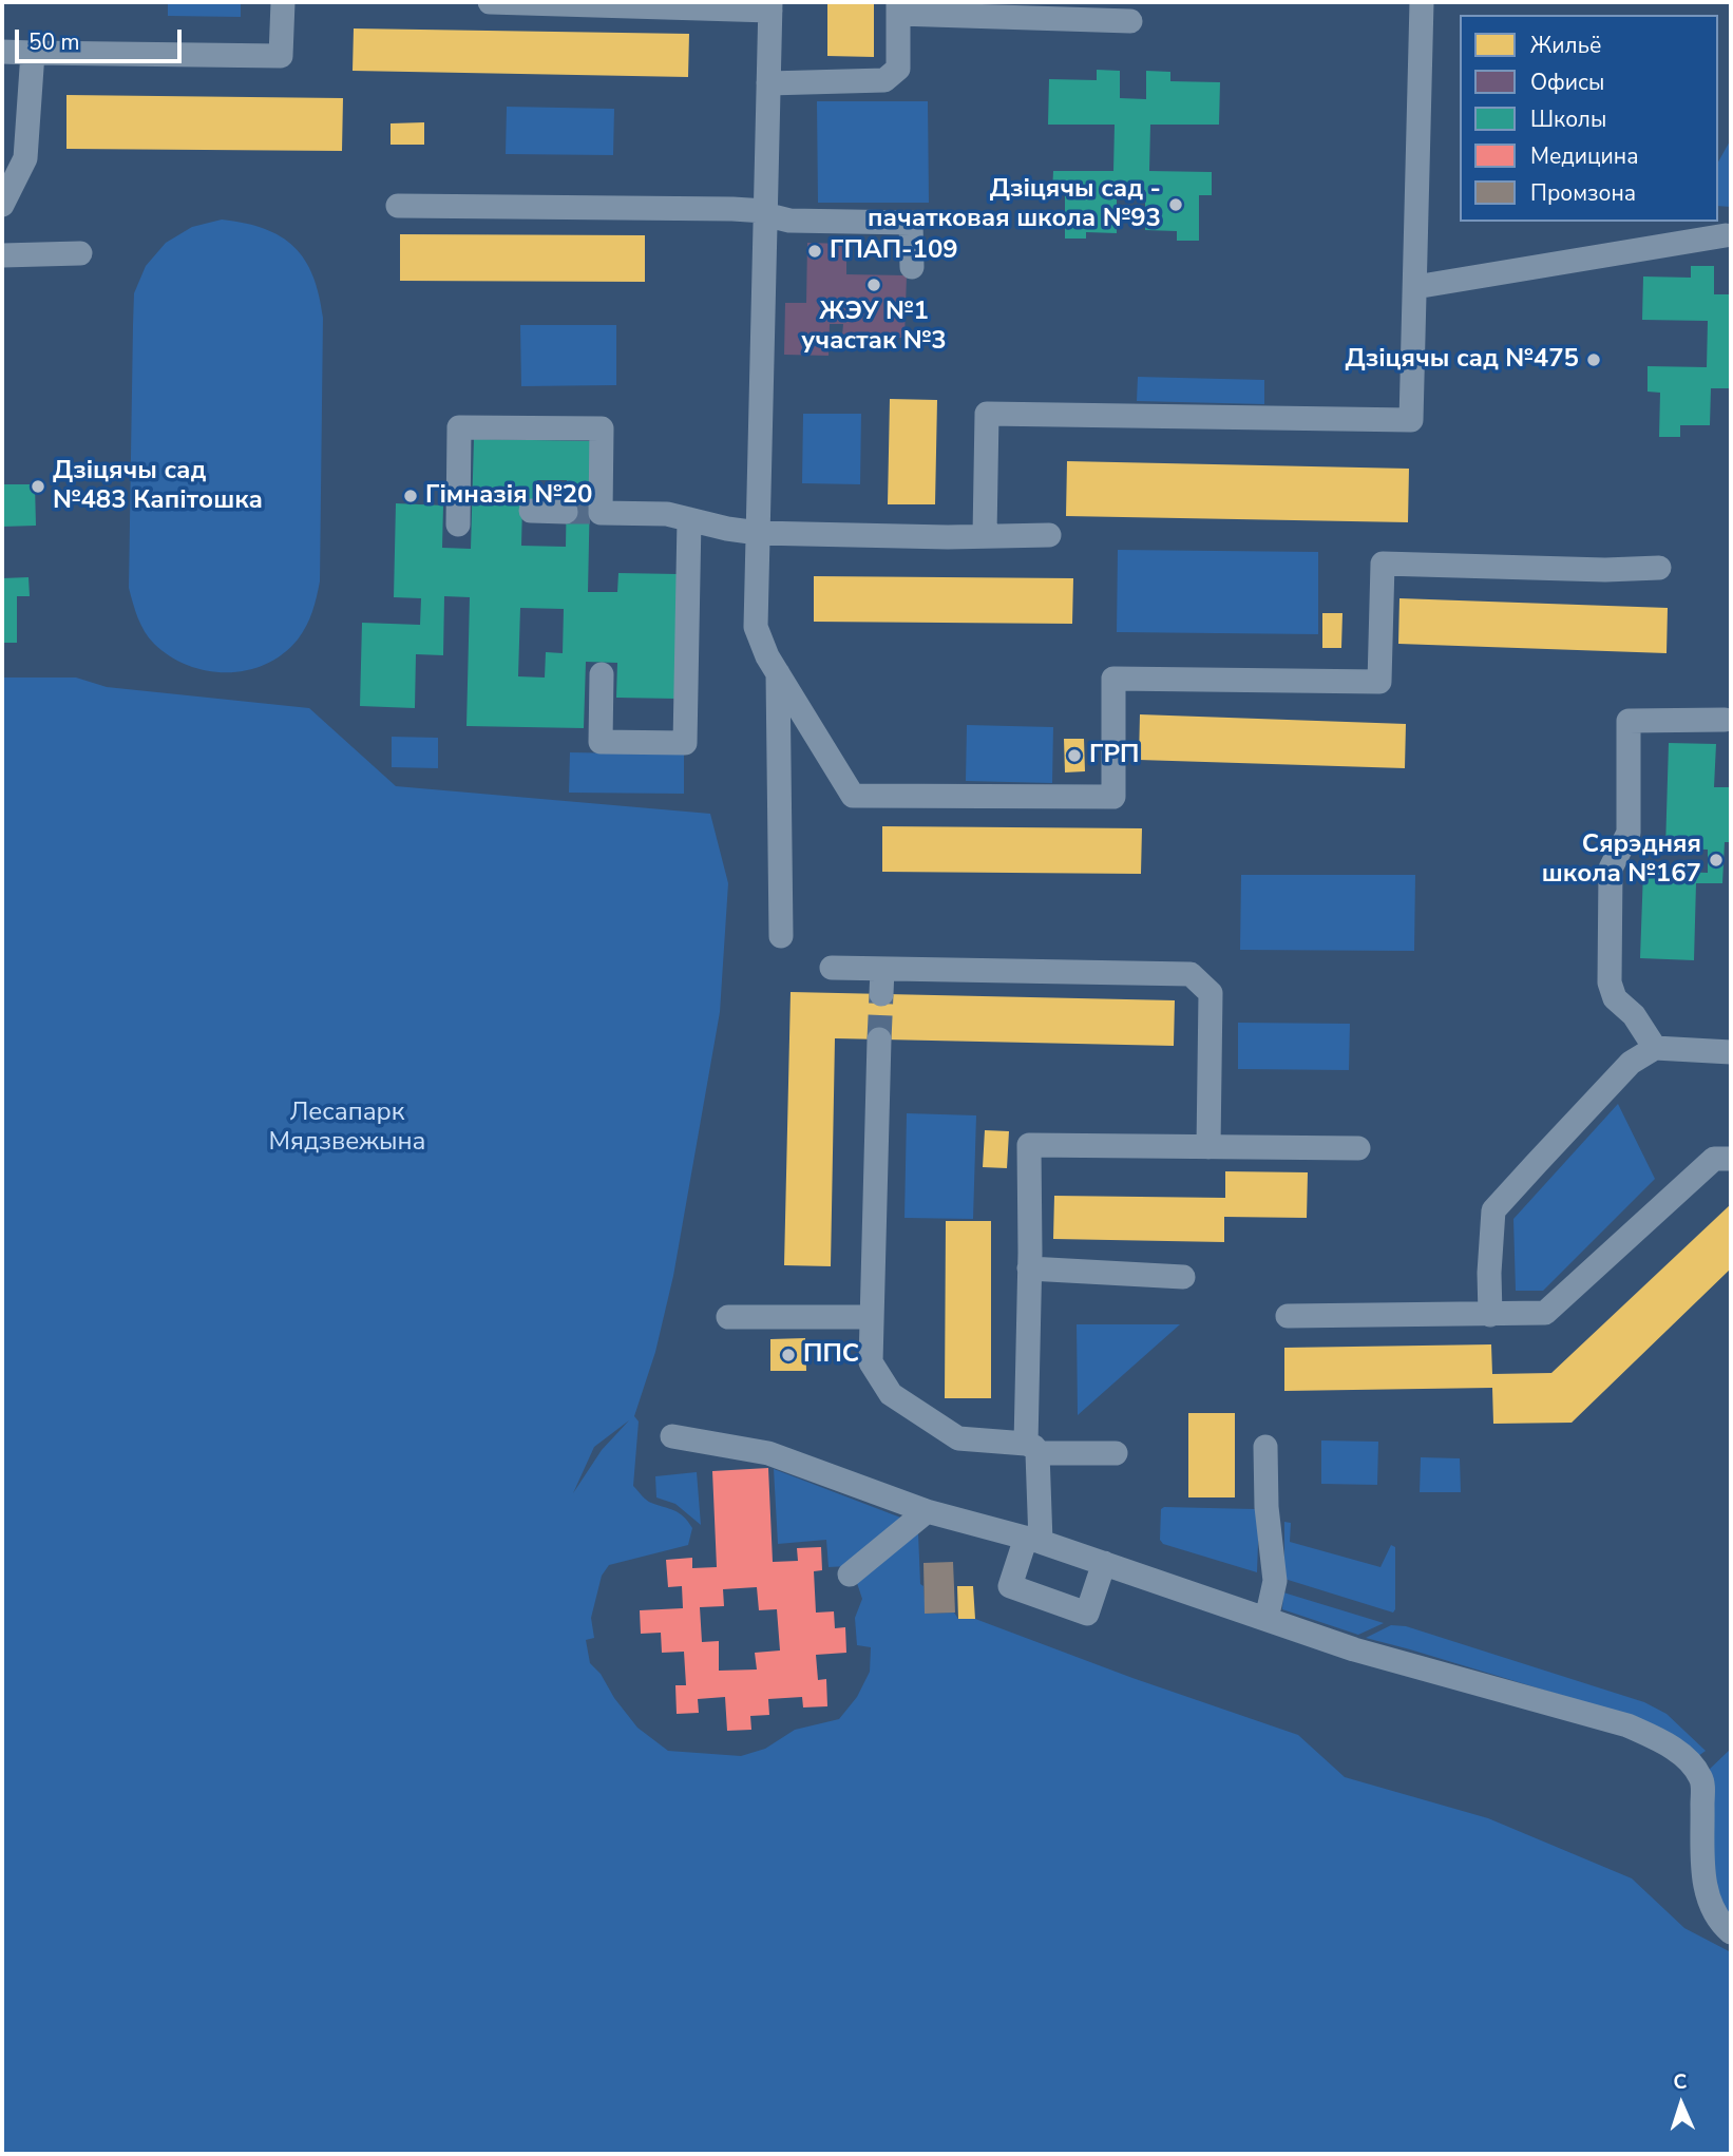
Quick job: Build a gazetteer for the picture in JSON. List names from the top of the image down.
{
  "parks": ["Лесапарк Мядзвежына"],
  "places": [
    "Дзіцячы сад - пачатковая школа №93",
    "ГПАП-109",
    "ЖЭУ №1 участак №3",
    "Дзіцячы сад №475",
    "Дзіцячы сад №483 Капітошка",
    "Гімназія №20",
    "ГРП",
    "Сярэдняя школа №167",
    "ППС"
  ],
  "legend": [
    "Жильё",
    "Офисы",
    "Школы",
    "Медицина",
    "Промзона"
  ],
  "scale_bar": "50 m",
  "north": "top"
}
